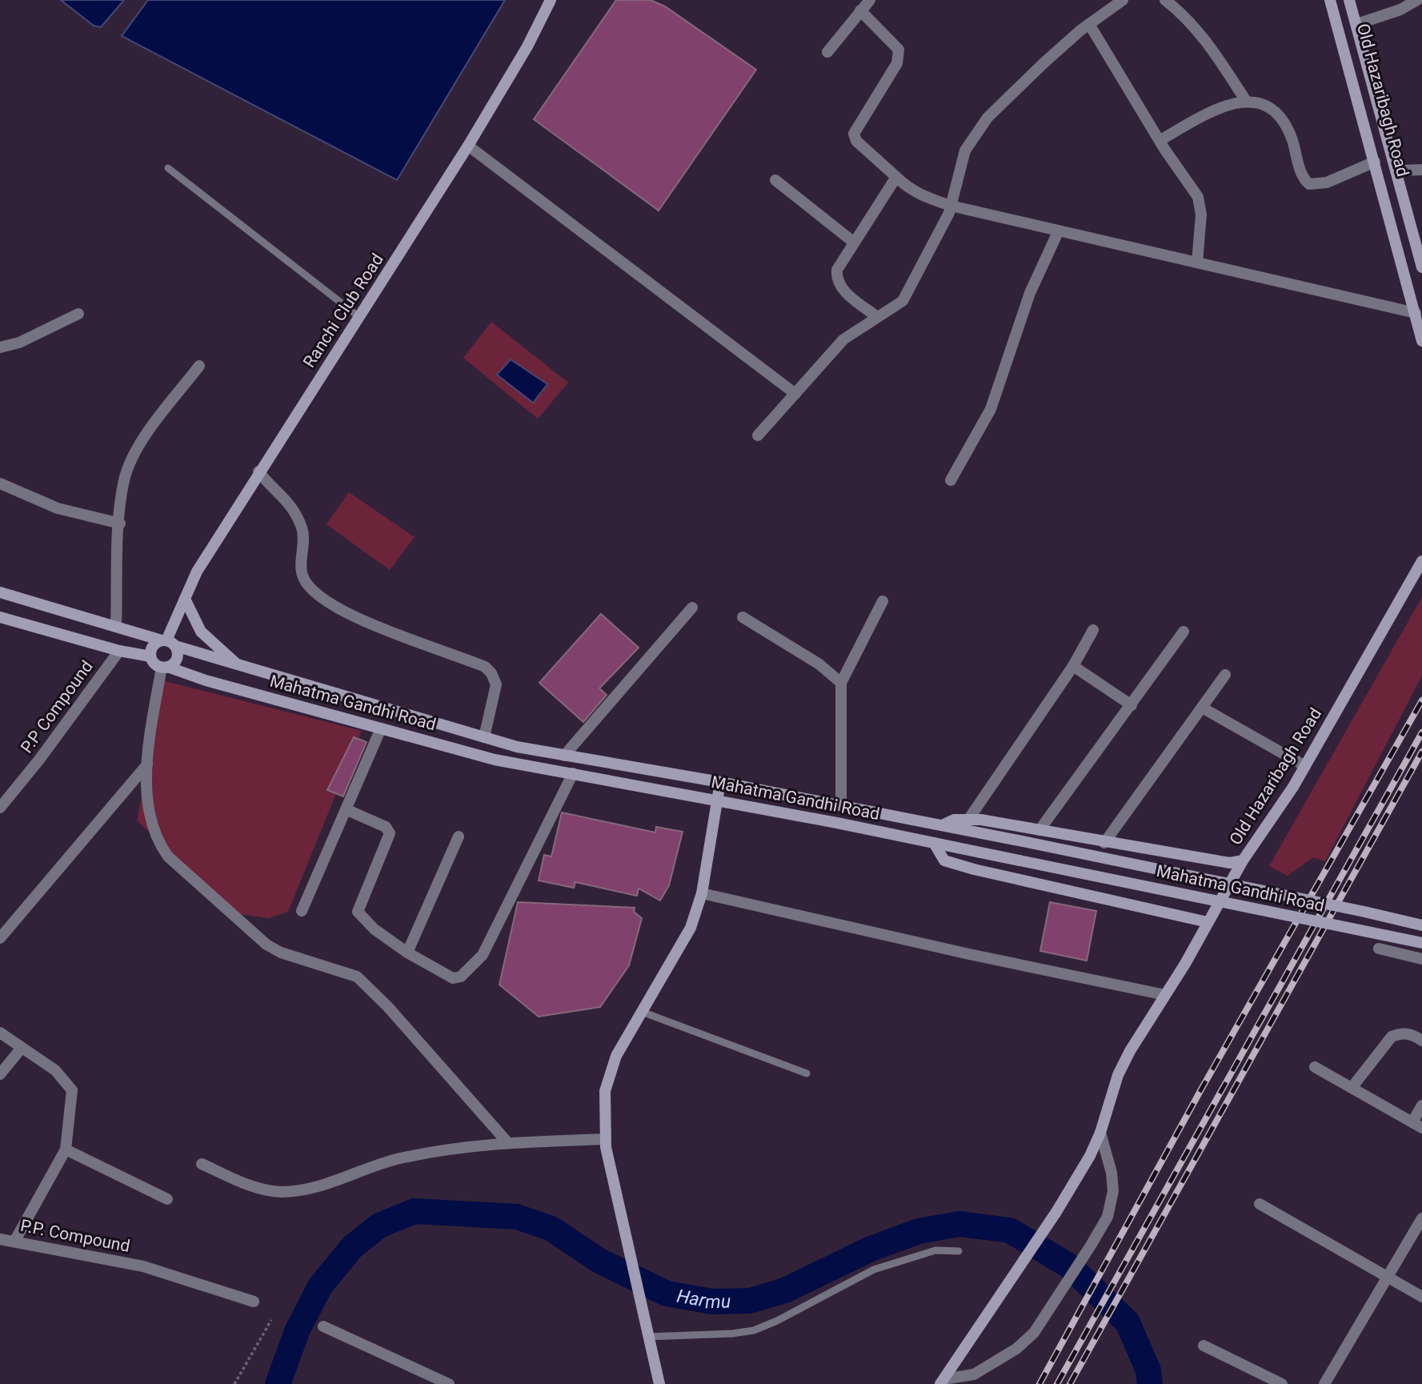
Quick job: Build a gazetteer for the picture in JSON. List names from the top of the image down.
{
  "streets": {
    "main road": ["Old Hazaribagh Road", "Ranchi Club Road", "Mahatma Gandhi Road"],
    "street": ["P.P Compound", "P.P. Compound"]
  },
  "crossings": [
    ["Old Hazaribagh Road", "Mahatma Gandhi Road"],
    ["Ranchi Club Road", "Mahatma Gandhi Road"]
  ],
  "water": ["Harmu"]
}
